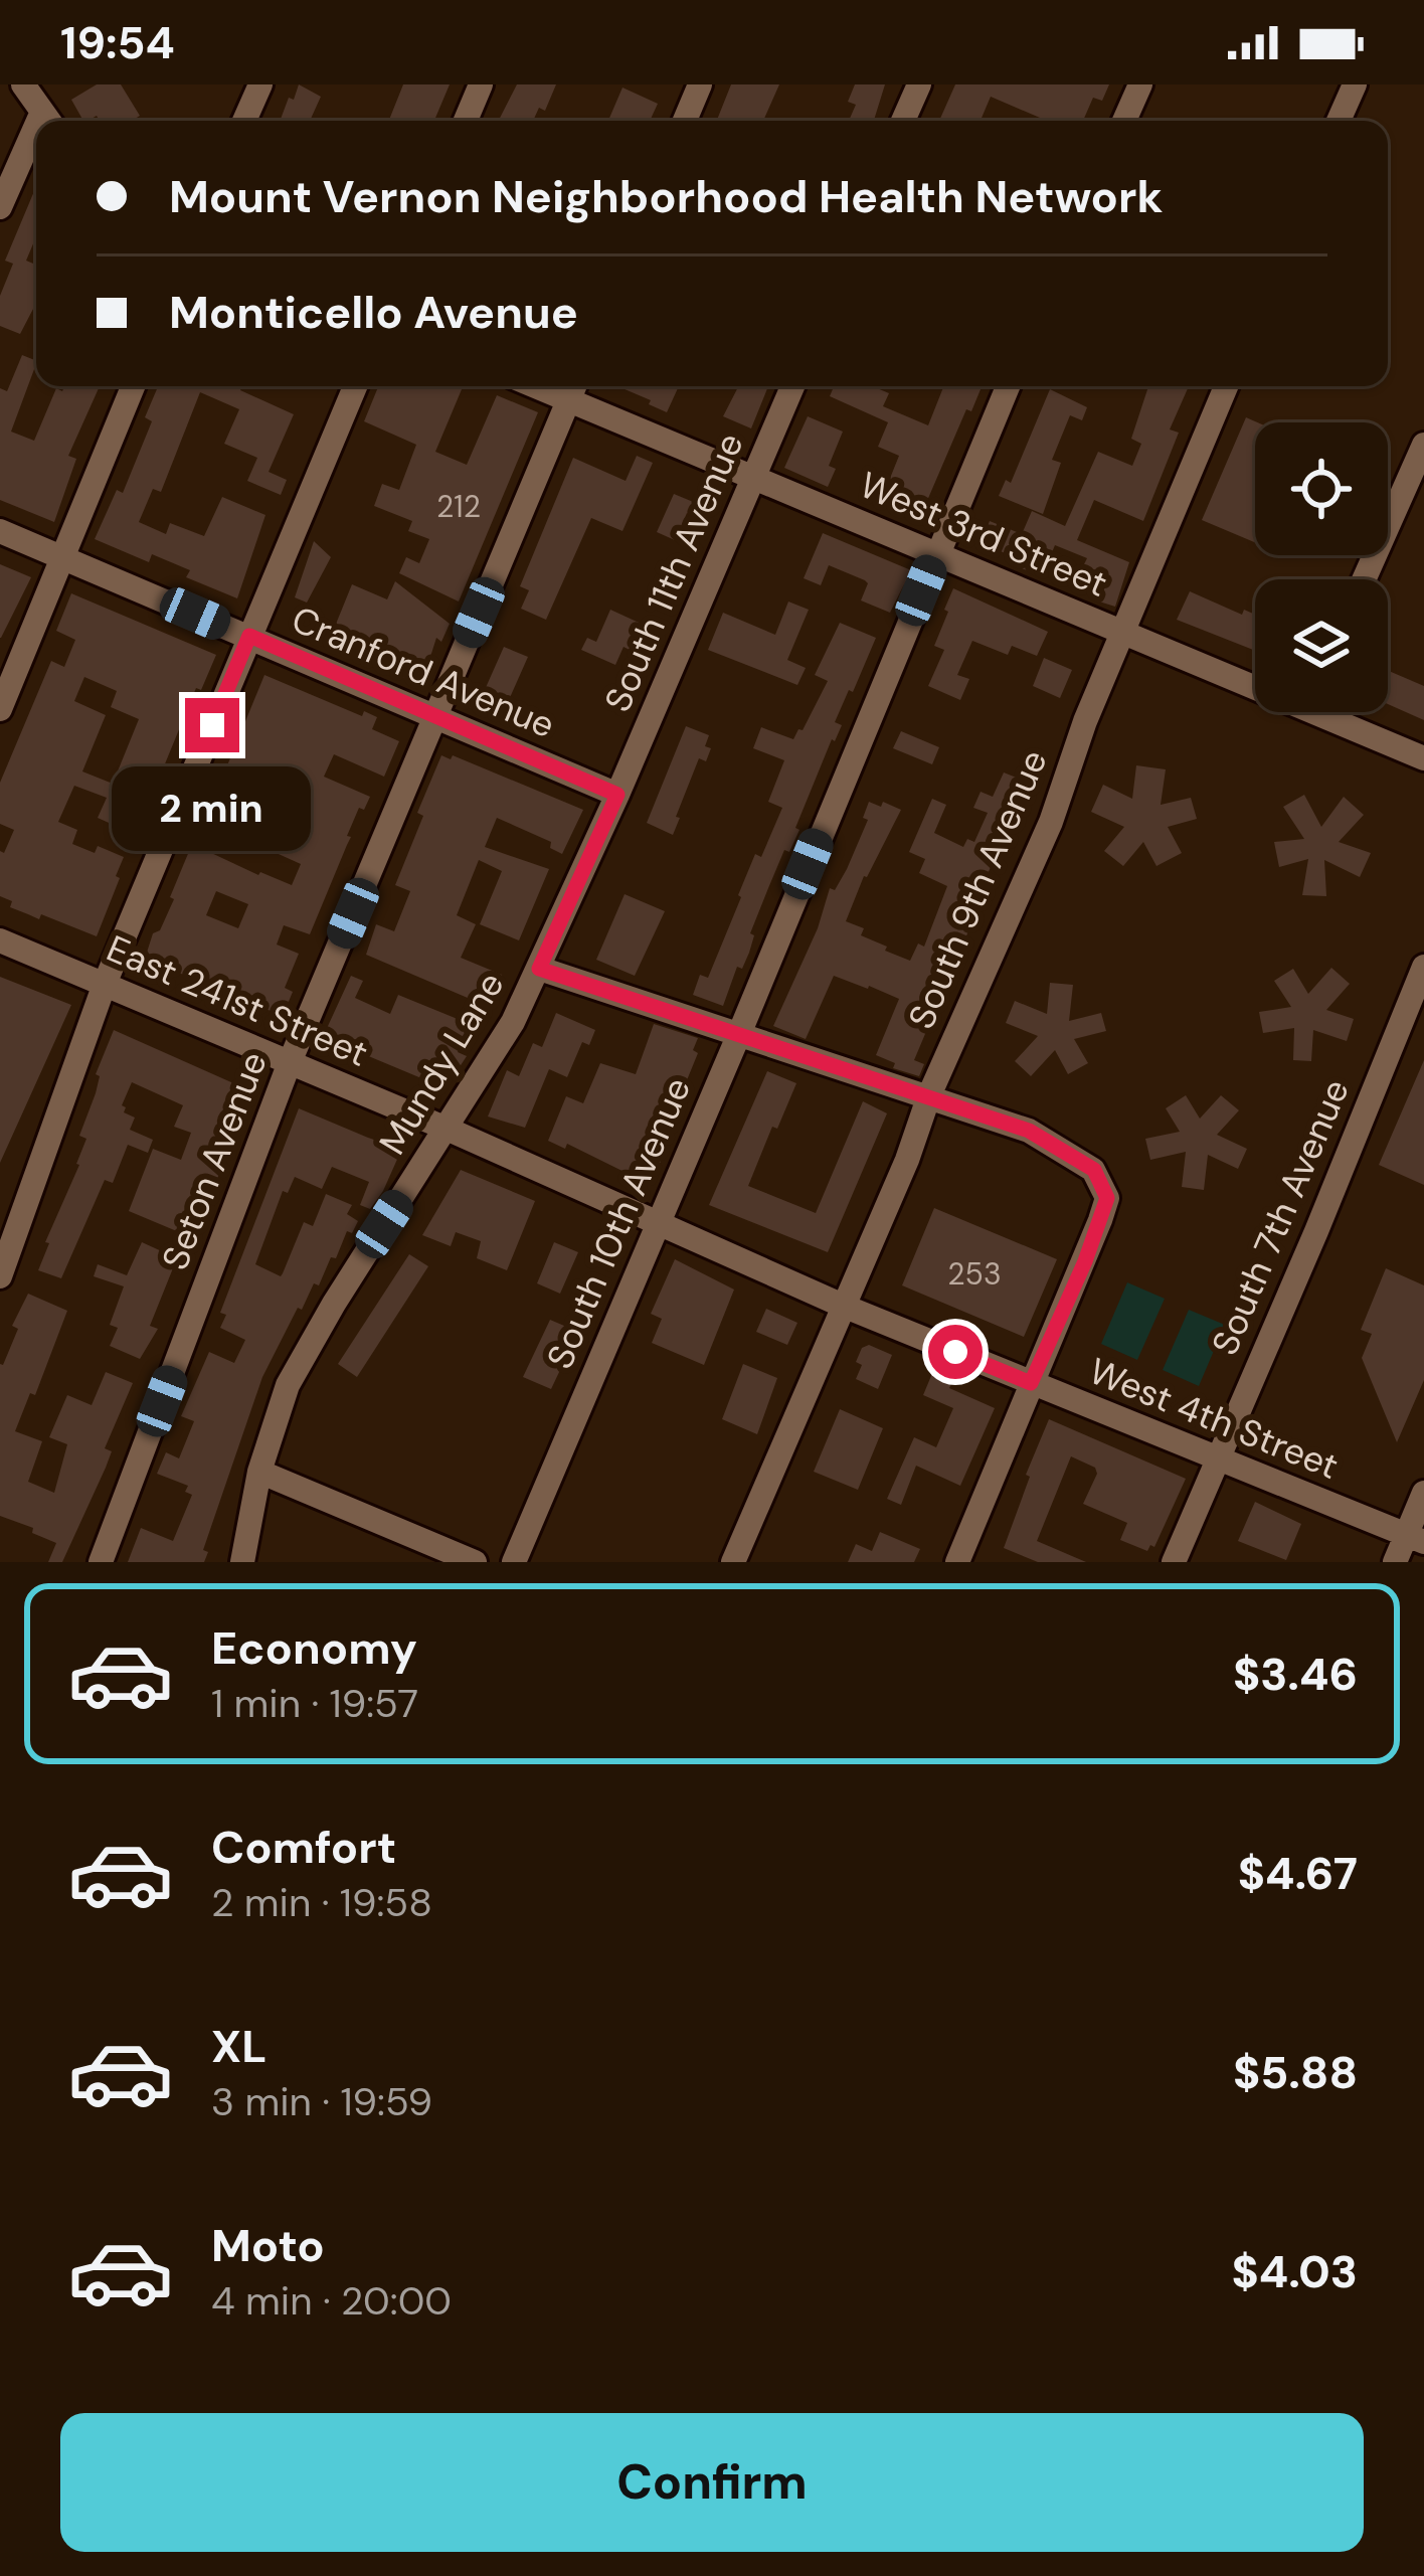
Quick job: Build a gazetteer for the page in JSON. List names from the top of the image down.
{
  "streets": {
    "street": [
      "West 3rd Street",
      "South 11th Avenue",
      "Cranford Avenue",
      "South 9th Avenue",
      "East 241st Street",
      "Mundy Lane",
      "Seton Avenue",
      "South 7th Avenue",
      "South 10th Avenue",
      "West 4th Street"
    ]
  },
  "crossings": [
    ["West 3rd Street", "South 11th Avenue"],
    ["West 3rd Street", "South 9th Avenue"],
    ["West 3rd Street", "Seton Avenue"],
    ["West 3rd Street", "South 10th Avenue"],
    ["South 11th Avenue", "Cranford Avenue"],
    ["South 11th Avenue", "Mundy Lane"],
    ["Cranford Avenue", "Mundy Lane"],
    ["Cranford Avenue", "Seton Avenue"],
    ["South 9th Avenue", "West 4th Street"],
    ["East 241st Street", "Mundy Lane"],
    ["East 241st Street", "Seton Avenue"],
    ["East 241st Street", "West 4th Street"],
    ["Mundy Lane", "West 4th Street"],
    ["South 7th Avenue", "West 4th Street"],
    ["South 10th Avenue", "West 4th Street"]
  ],
  "house_numbers": ["212", "253"],
  "page": {
    "status": "19:54",
    "banner": ["Mount Vernon Neighborhood Health Network", "Monticello Avenue"],
    "bubble": "2 min",
    "list": [
      {
        "name": "Economy",
        "note": "1 min · 19:57",
        "value": "$3.46"
      },
      {
        "name": "Comfort",
        "note": "2 min · 19:58",
        "value": "$4.67"
      },
      {
        "name": "XL",
        "note": "3 min · 19:59",
        "value": "$5.88"
      },
      {
        "name": "Moto",
        "note": "4 min · 20:00",
        "value": "$4.03"
      }
    ],
    "buttons": "Confirm"
  }
}
